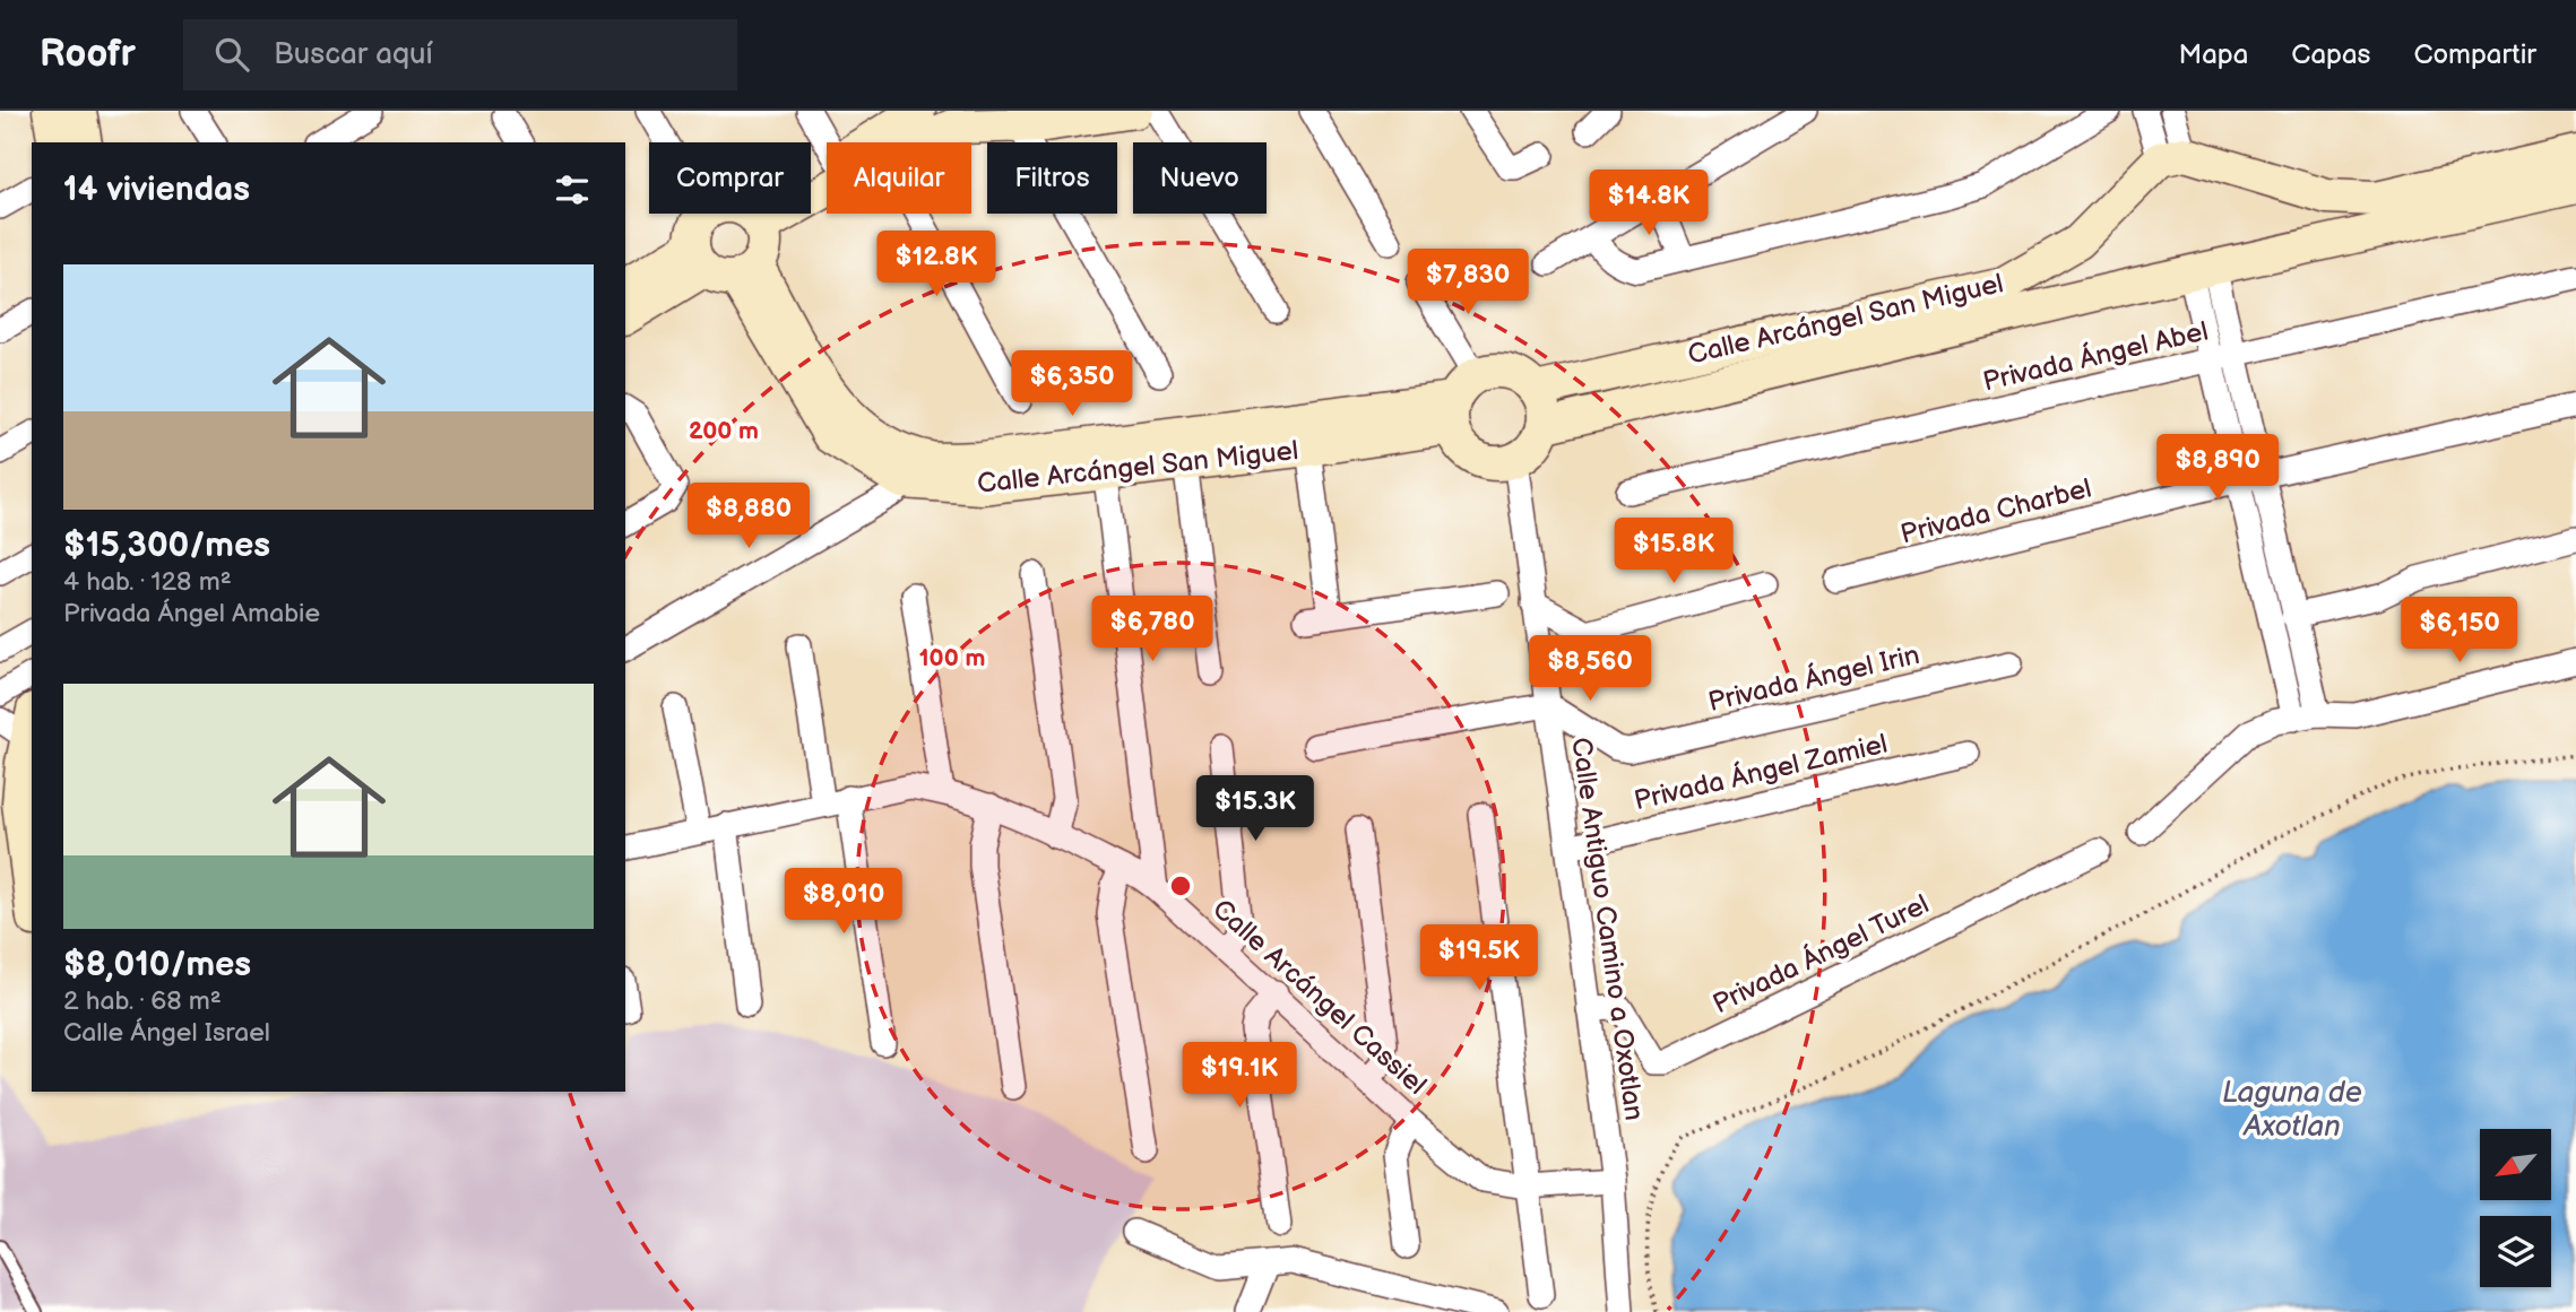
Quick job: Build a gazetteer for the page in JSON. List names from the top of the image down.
{
  "streets": {
    "street": [
      "Calle Arcángel San Miguel",
      "Privada Ángel Abel",
      "Privada Charbel",
      "Privada Ángel Irin",
      "Privada Ángel Zamiel",
      "Calle Antiguo Camino a Oxotlan",
      "Privada Ángel Turel",
      "Calle Arcángel Cassiel"
    ]
  },
  "crossings": [
    ["Calle Arcángel San Miguel", "Calle Antiguo Camino a Oxotlan"],
    ["Privada Ángel Irin", "Calle Antiguo Camino a Oxotlan"],
    ["Privada Ángel Zamiel", "Calle Antiguo Camino a Oxotlan"],
    ["Calle Antiguo Camino a Oxotlan", "Privada Ángel Turel"],
    ["Calle Antiguo Camino a Oxotlan", "Calle Arcángel Cassiel"]
  ],
  "water": ["Laguna de Axotlan"],
  "north": "bottom left",
  "page": {
    "header": "Roofr",
    "search": "Buscar aquí",
    "nav": ["Mapa", "Capas", "Compartir"],
    "chip": [
      "Comprar",
      "Alquilar",
      "Filtros",
      "Nuevo"
    ],
    "heading": "14 viviendas",
    "price": [
      "$14.8K",
      "$12.8K",
      "$7,830",
      "$6,350",
      "$8,890",
      "$8,880",
      "$15.8K",
      "$6,780",
      "$6,150",
      "$8,560",
      "$15.3K",
      "$8,010",
      "$19.5K",
      "$19.1K"
    ],
    "list": [
      {
        "name": "$15,300/mes",
        "note": "4 hab. · 128 m² · Privada Ángel Amabie"
      },
      {
        "name": "$8,010/mes",
        "note": "2 hab. · 68 m² · Calle Ángel Israel"
      }
    ]
  },
  "rings": ["200 m", "100 m"]
}
